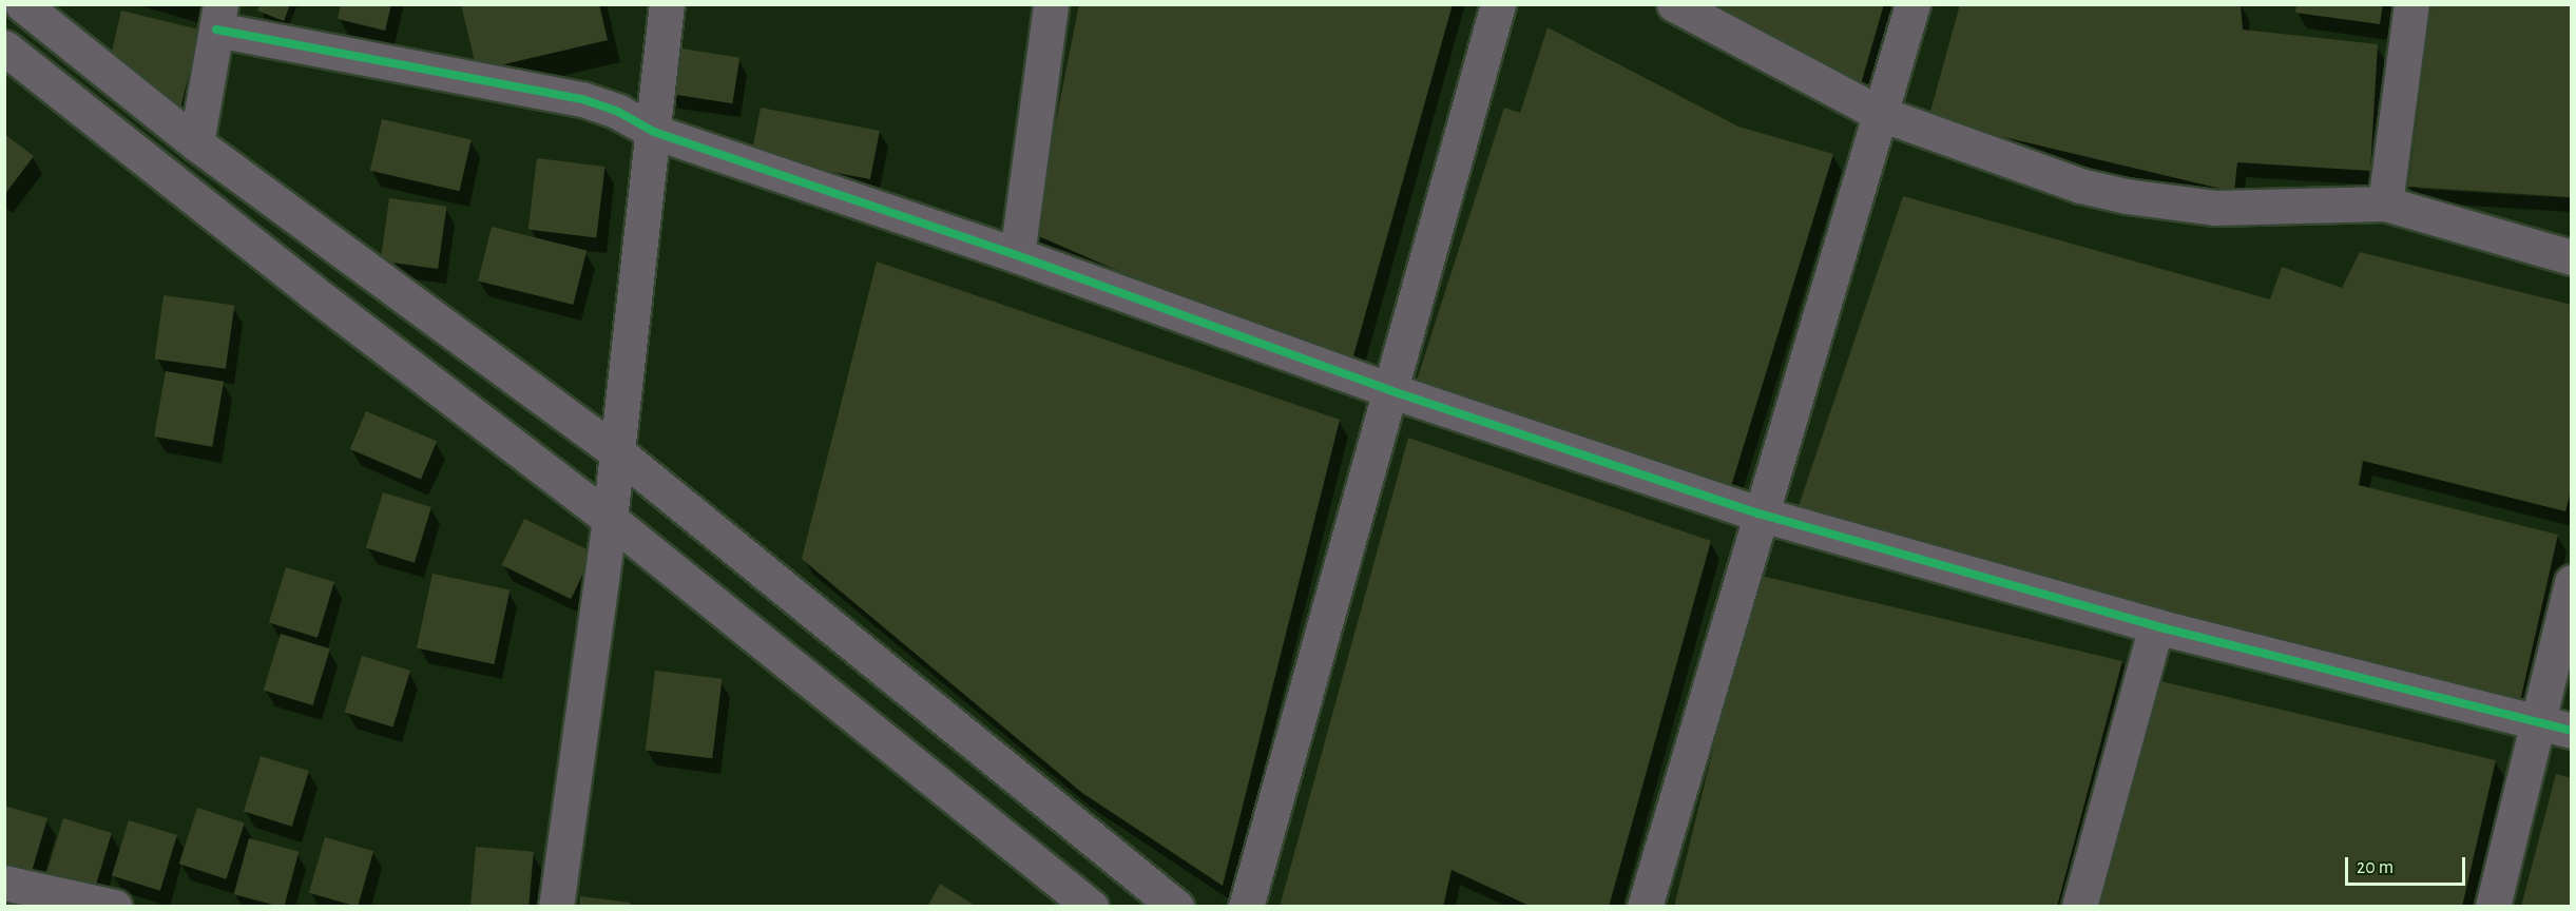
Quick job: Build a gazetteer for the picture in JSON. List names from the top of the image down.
{
  "scale_bar": "20 m"
}
